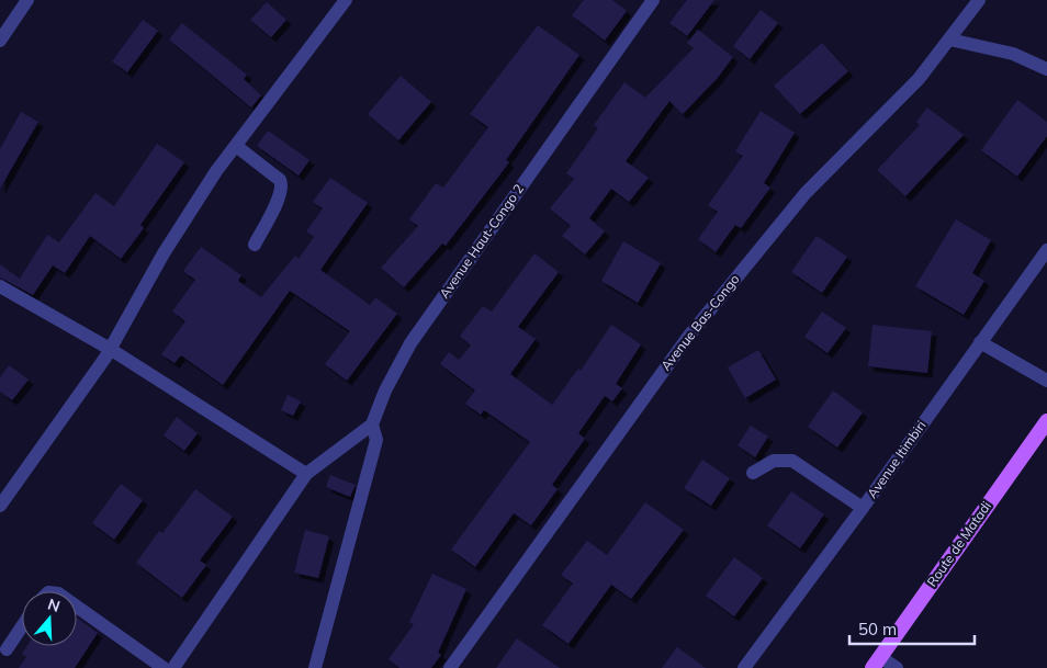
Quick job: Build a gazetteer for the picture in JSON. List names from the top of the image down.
{
  "streets": {
    "main road": ["Route de Matadi"],
    "street": ["Avenue Haut-Congo 2", "Avenue Bas-Congo", "Avenue Itimbiri"]
  },
  "scale_bar": "50 m",
  "north": "top"
}
